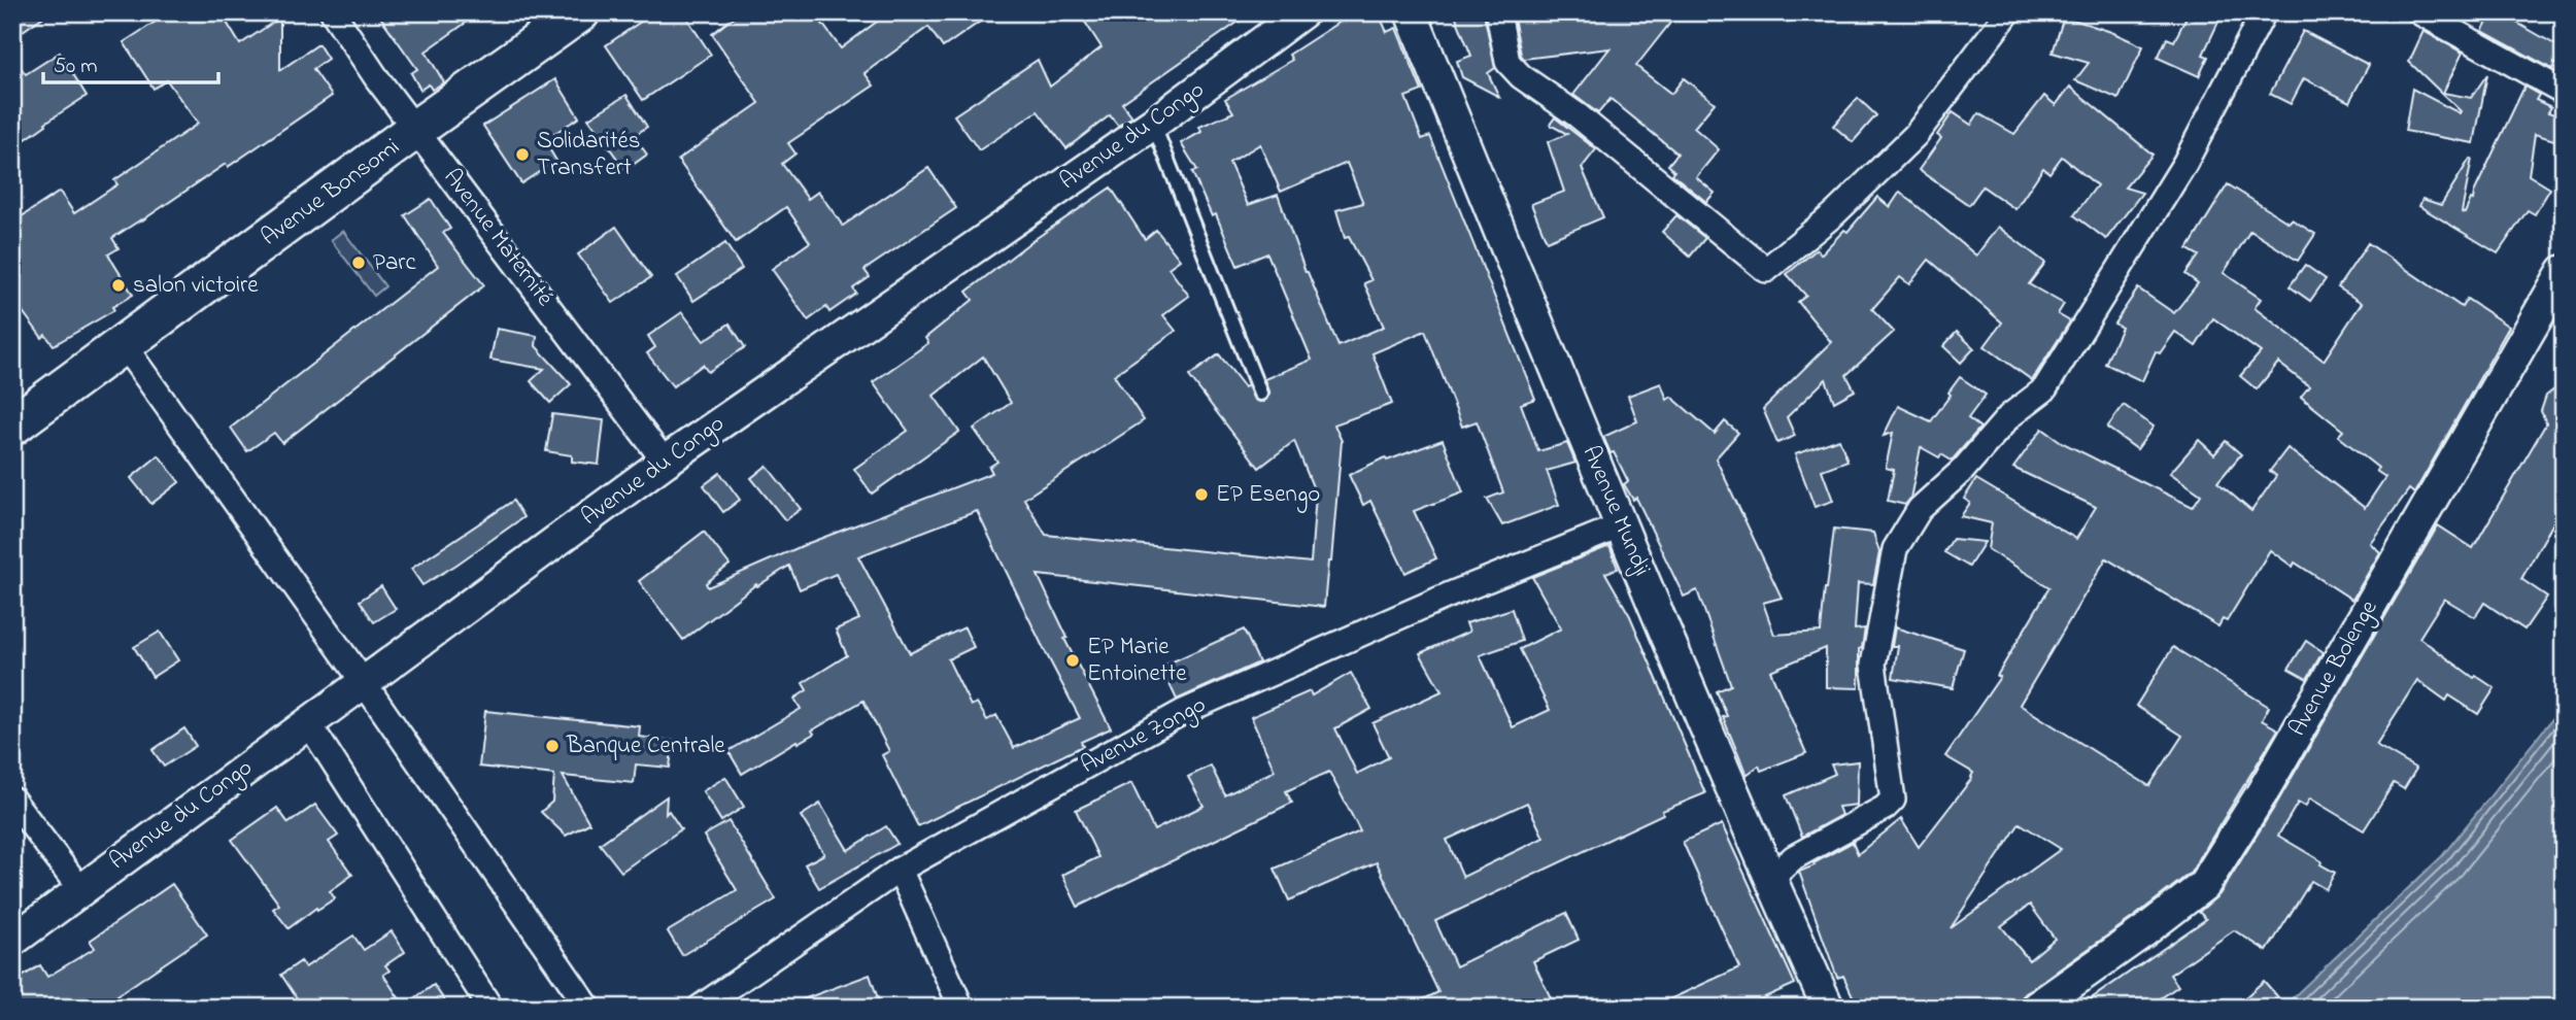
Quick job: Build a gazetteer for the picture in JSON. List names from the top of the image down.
{
  "streets": {
    "main road": ["Avenue Bonsomi"],
    "street": [
      "Avenue du Congo",
      "Avenue Maternité",
      "Avenue Mundji",
      "Avenue Bolenge",
      "Avenue Zongo"
    ]
  },
  "crossings": [
    ["Avenue du Congo", "Avenue Maternité"],
    ["Avenue Bonsomi", "Avenue Maternité"],
    ["Avenue Mundji", "Avenue Zongo"]
  ],
  "places": [
    "Solidarités Transfert",
    "Parc",
    "salon victoire",
    "EP Esengo",
    "EP Marie Entoinette",
    "Banque Centrale"
  ],
  "scale_bar": "50 m"
}
